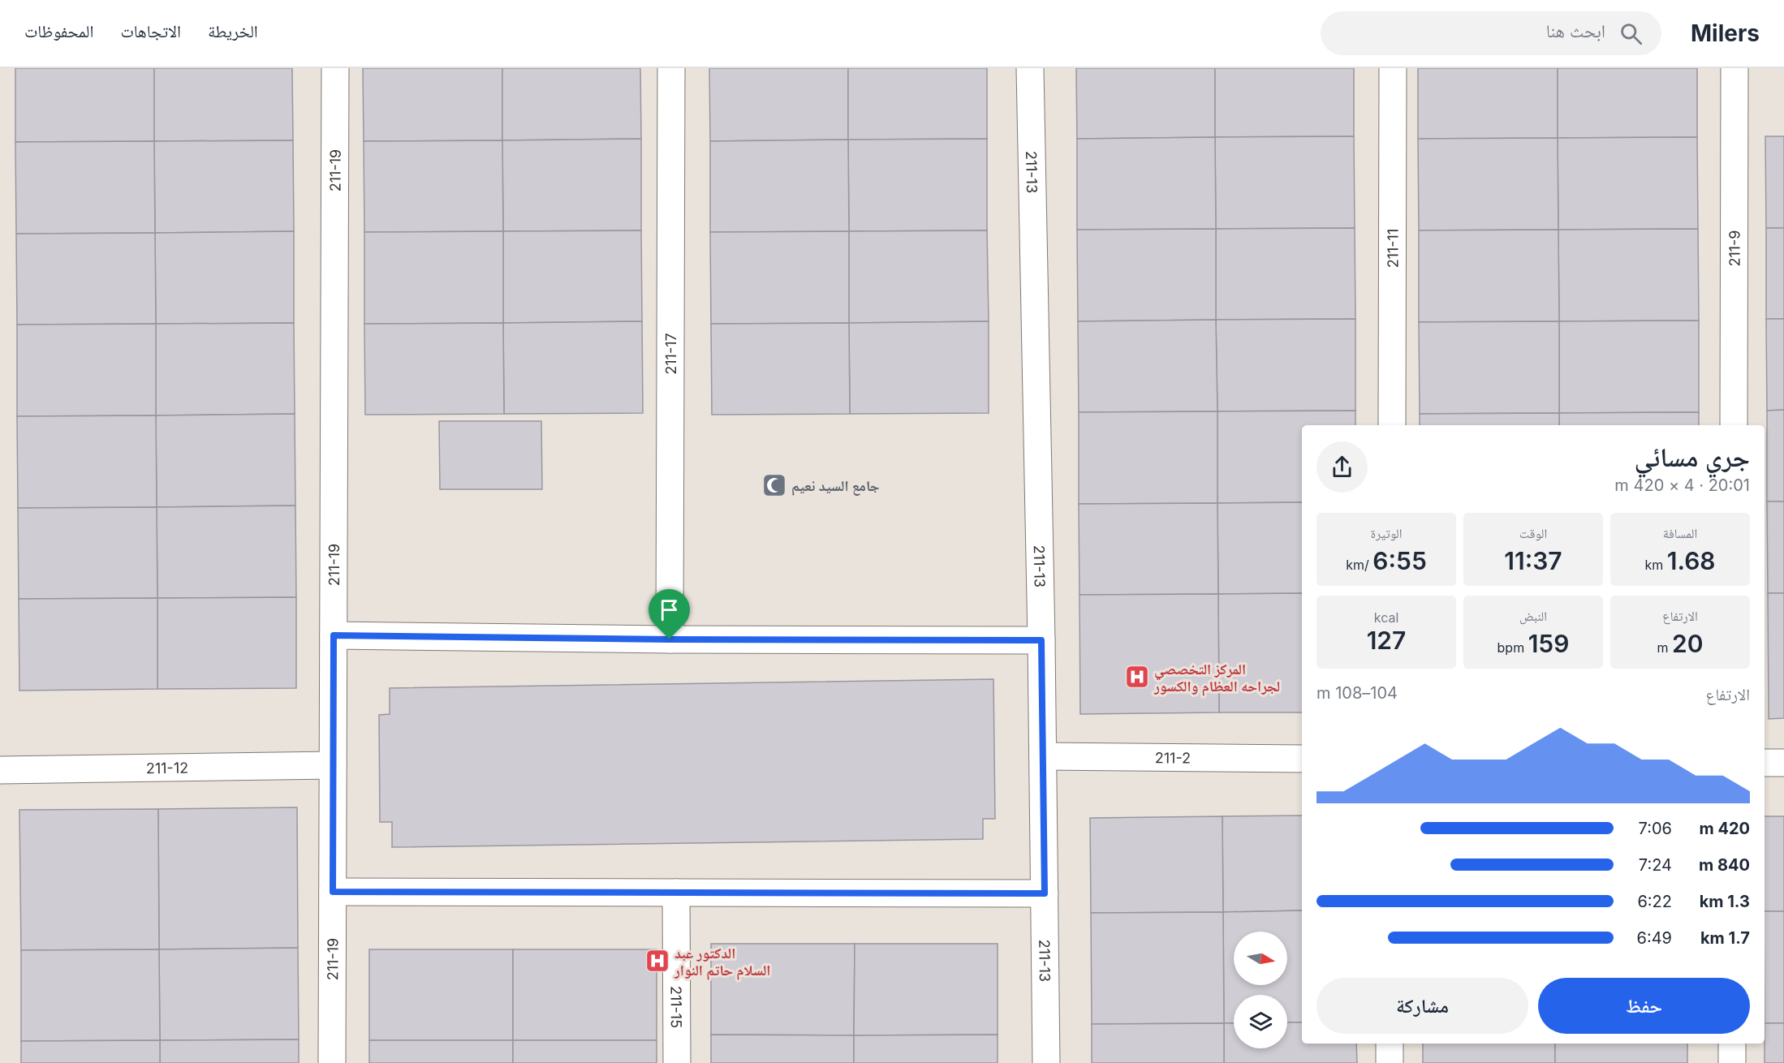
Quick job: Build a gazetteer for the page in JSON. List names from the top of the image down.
{
  "streets": {
    "street": [
      "211-19",
      "211-13",
      "211-11",
      "211-9",
      "211-17",
      "211-2",
      "211-12",
      "211-15"
    ]
  },
  "crossings": [
    ["211-19", "211-12"],
    ["211-13", "211-2"]
  ],
  "places": {
    "mosque": ["جامع السید نعیم"],
    "hospital": ["المركز التخصصي لجراحه العظام والكسور", "الدكتور عبد السلام حاتم النوار"]
  },
  "north": "right",
  "page": {
    "header": "Milers",
    "search": "ابحث هنا",
    "nav": ["الخريطة", "الاتجاهات", "المحفوظات"],
    "heading": ["جري مسائي", "20:01 · 4 × 420 m"],
    "stats": [
      ["المسافة", "1.68 km"],
      ["الوقت", "11:37"],
      ["الوتيرة", "6:55 /km"],
      ["الارتفاع", "20 m"],
      ["النبض", "159 bpm"],
      ["kcal", "127"]
    ],
    "chart": ["الارتفاع", "104–108 m"],
    "list": [
      {
        "name": "420 m",
        "note": "7:06"
      },
      {
        "name": "840 m",
        "note": "7:24"
      },
      {
        "name": "1.3 km",
        "note": "6:22"
      },
      {
        "name": "1.7 km",
        "note": "6:49"
      }
    ],
    "buttons": ["حفظ", "مشاركة"]
  }
}
